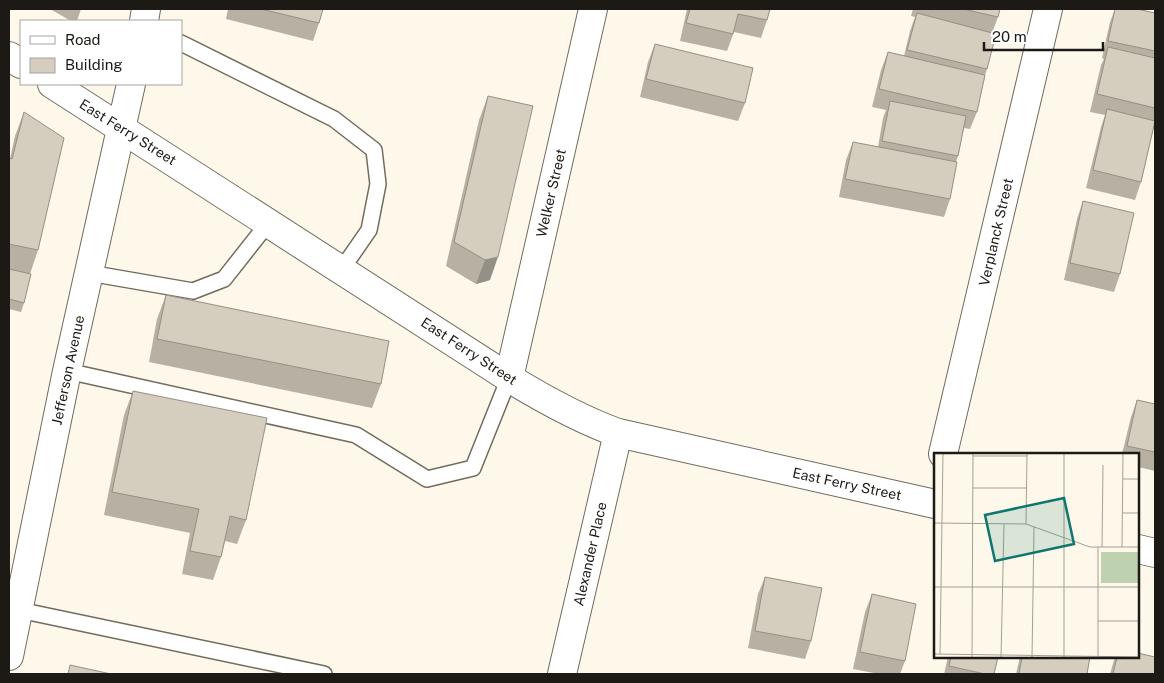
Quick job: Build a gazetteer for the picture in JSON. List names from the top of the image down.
{
  "streets": {
    "street": [
      "East Ferry Street",
      "Welker Street",
      "Verplanck Street",
      "Jefferson Avenue",
      "Alexander Place"
    ]
  },
  "crossings": [
    ["East Ferry Street", "Welker Street"],
    ["East Ferry Street", "Jefferson Avenue"],
    ["East Ferry Street", "Alexander Place"]
  ],
  "legend": ["Road", "Building"],
  "scale_bar": "20 m"
}
